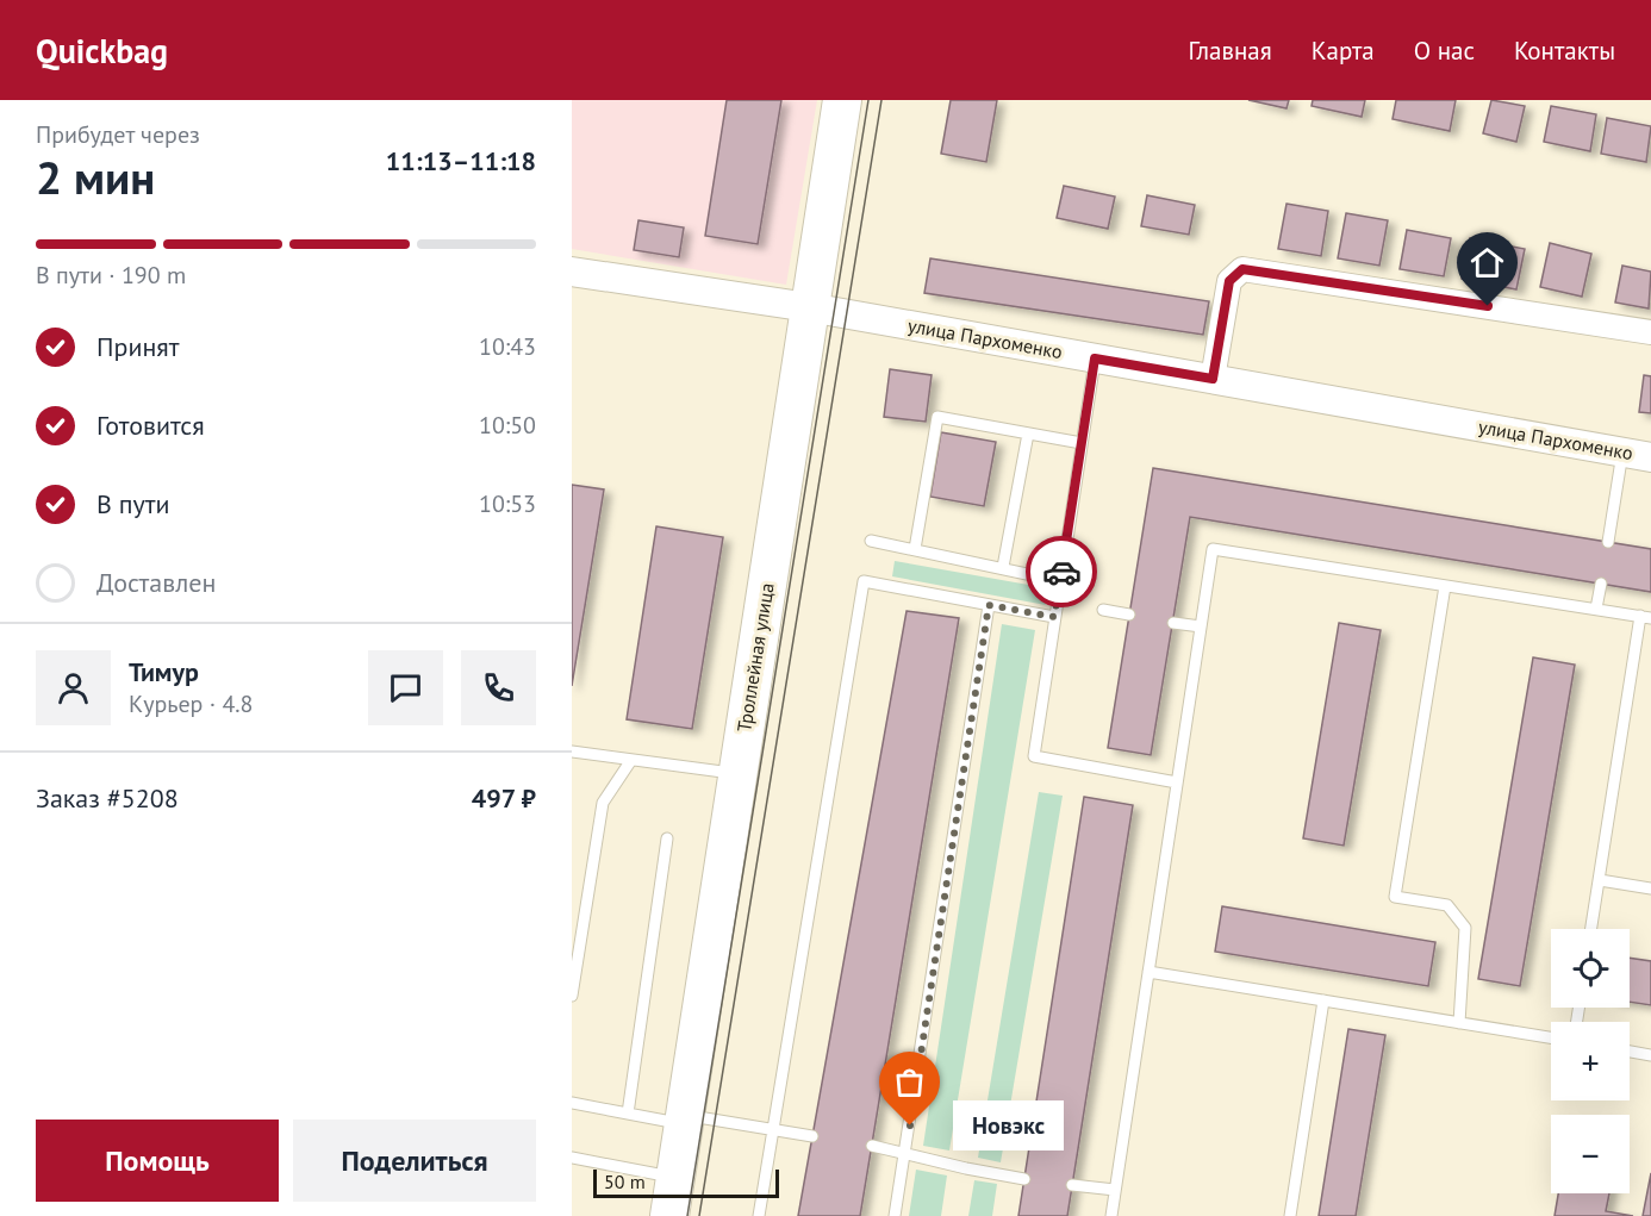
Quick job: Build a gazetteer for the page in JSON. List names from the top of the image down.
{
  "streets": {
    "main road": ["Троллейная улица"],
    "street": ["улица Пархоменко"]
  },
  "crossings": [
    ["улица Пархоменко", "Троллейная улица"]
  ],
  "places": ["Новэкс"],
  "scale_bar": "50 m",
  "page": {
    "header": "Quickbag",
    "nav": [
      "Главная",
      "Карта",
      "О нас",
      "Контакты"
    ],
    "heading": ["2 мин", "Прибудет через", "11:13–11:18"],
    "panel": [
      "Тимур",
      "Курьер · 4.8",
      "Заказ #5208",
      "497 ₽"
    ],
    "bar": "В пути · 190 m",
    "list": [
      ["Принят", "10:43"],
      ["Готовится", "10:50"],
      ["В пути", "10:53"],
      "Доставлен"
    ],
    "map_buttons": ["+", "−"],
    "bubble": "Новэкс",
    "buttons": ["Помощь", "Поделиться"],
    "scale": "50 m"
  }
}
